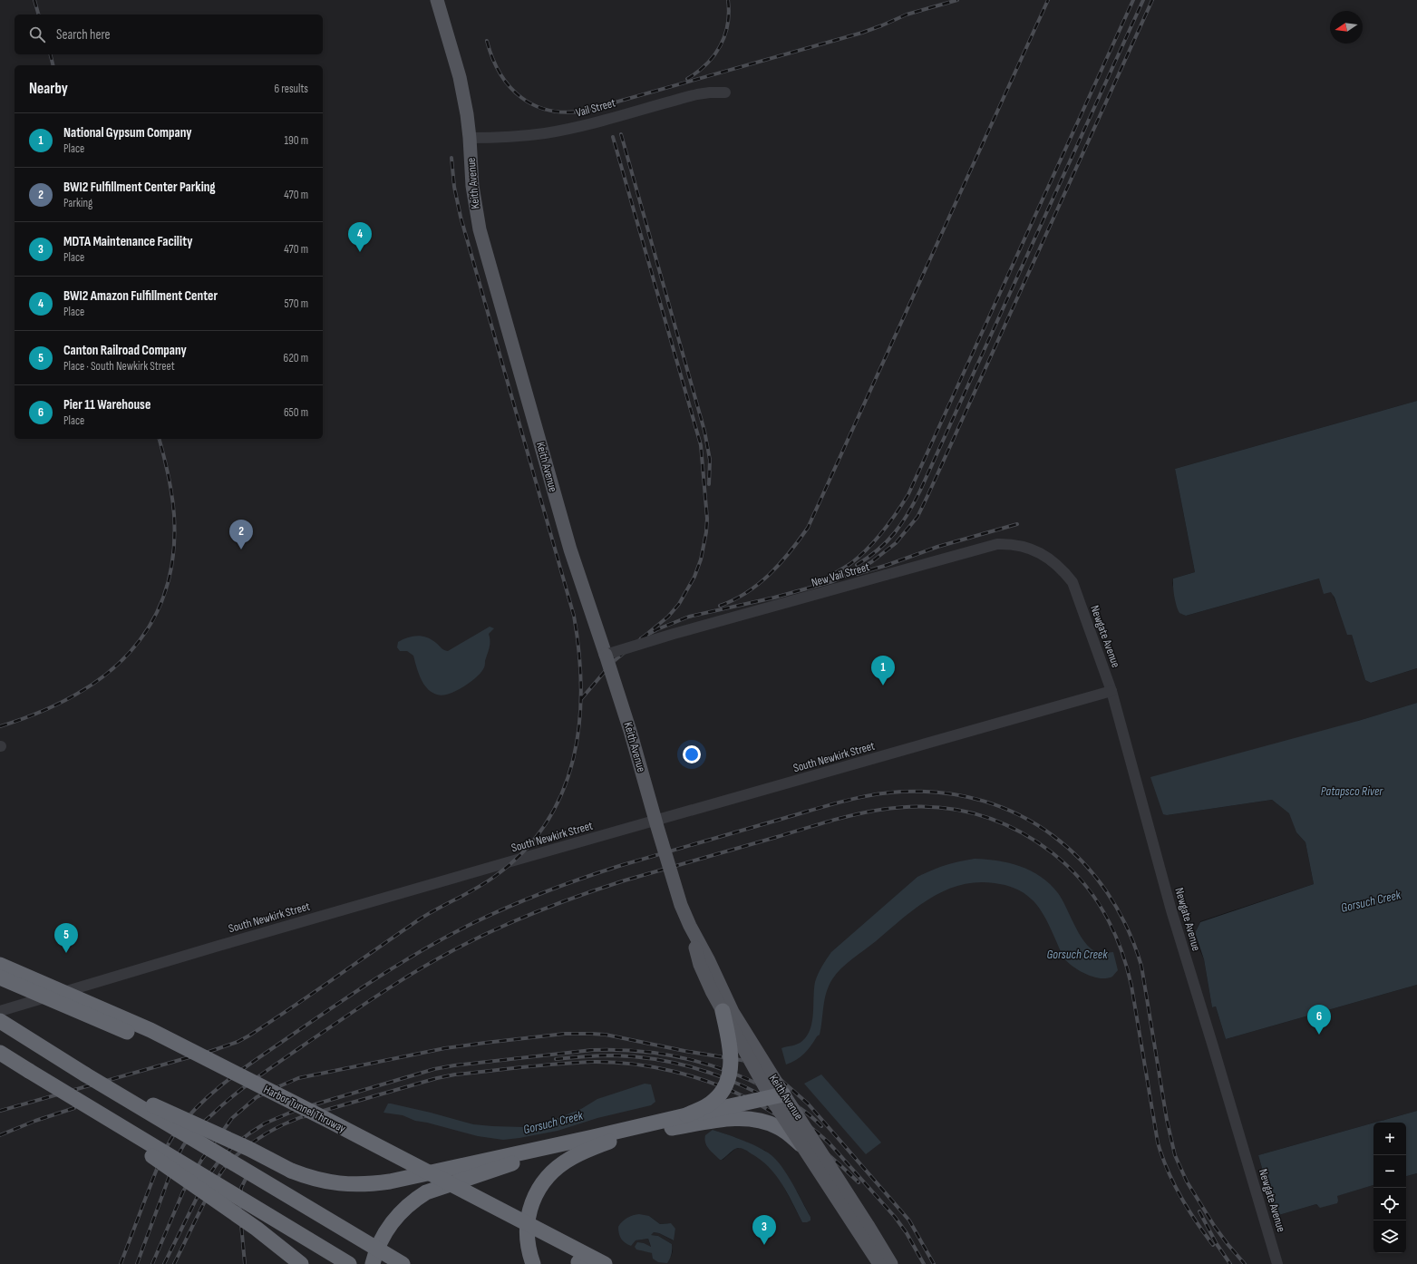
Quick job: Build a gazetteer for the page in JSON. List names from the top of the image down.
{
  "streets": {
    "highway": ["Harbor Tunnel Thruway"],
    "main road": ["Keith Avenue"],
    "street": [
      "Vail Street",
      "New Vail Street",
      "Newgate Avenue",
      "South Newkirk Street"
    ]
  },
  "crossings": [
    ["Vail Street", "Keith Avenue"],
    ["Keith Avenue", "New Vail Street"],
    ["Keith Avenue", "South Newkirk Street"],
    ["New Vail Street", "Newgate Avenue"],
    ["Newgate Avenue", "South Newkirk Street"]
  ],
  "water": ["Patapsco River", "Gorsuch Creek"],
  "north": "left",
  "page": {
    "search": "Search here",
    "heading": ["Nearby", "6 results"],
    "list": [
      {
        "mark": "1",
        "name": "National Gypsum Company",
        "note": "Place",
        "value": "190 m"
      },
      {
        "mark": "2",
        "name": "BWI2 Fulfillment Center Parking",
        "note": "Parking",
        "value": "470 m"
      },
      {
        "mark": "3",
        "name": "MDTA Maintenance Facility",
        "note": "Place",
        "value": "470 m"
      },
      {
        "mark": "4",
        "name": "BWI2 Amazon Fulfillment Center",
        "note": "Place",
        "value": "570 m"
      },
      {
        "mark": "5",
        "name": "Canton Railroad Company",
        "note": "Place · South Newkirk Street",
        "value": "620 m"
      },
      {
        "mark": "6",
        "name": "Pier 11 Warehouse",
        "note": "Place",
        "value": "650 m"
      }
    ],
    "pins": [
      "4",
      "2",
      "1",
      "5",
      "6",
      "3"
    ],
    "map_buttons": ["+", "−"]
  }
}
